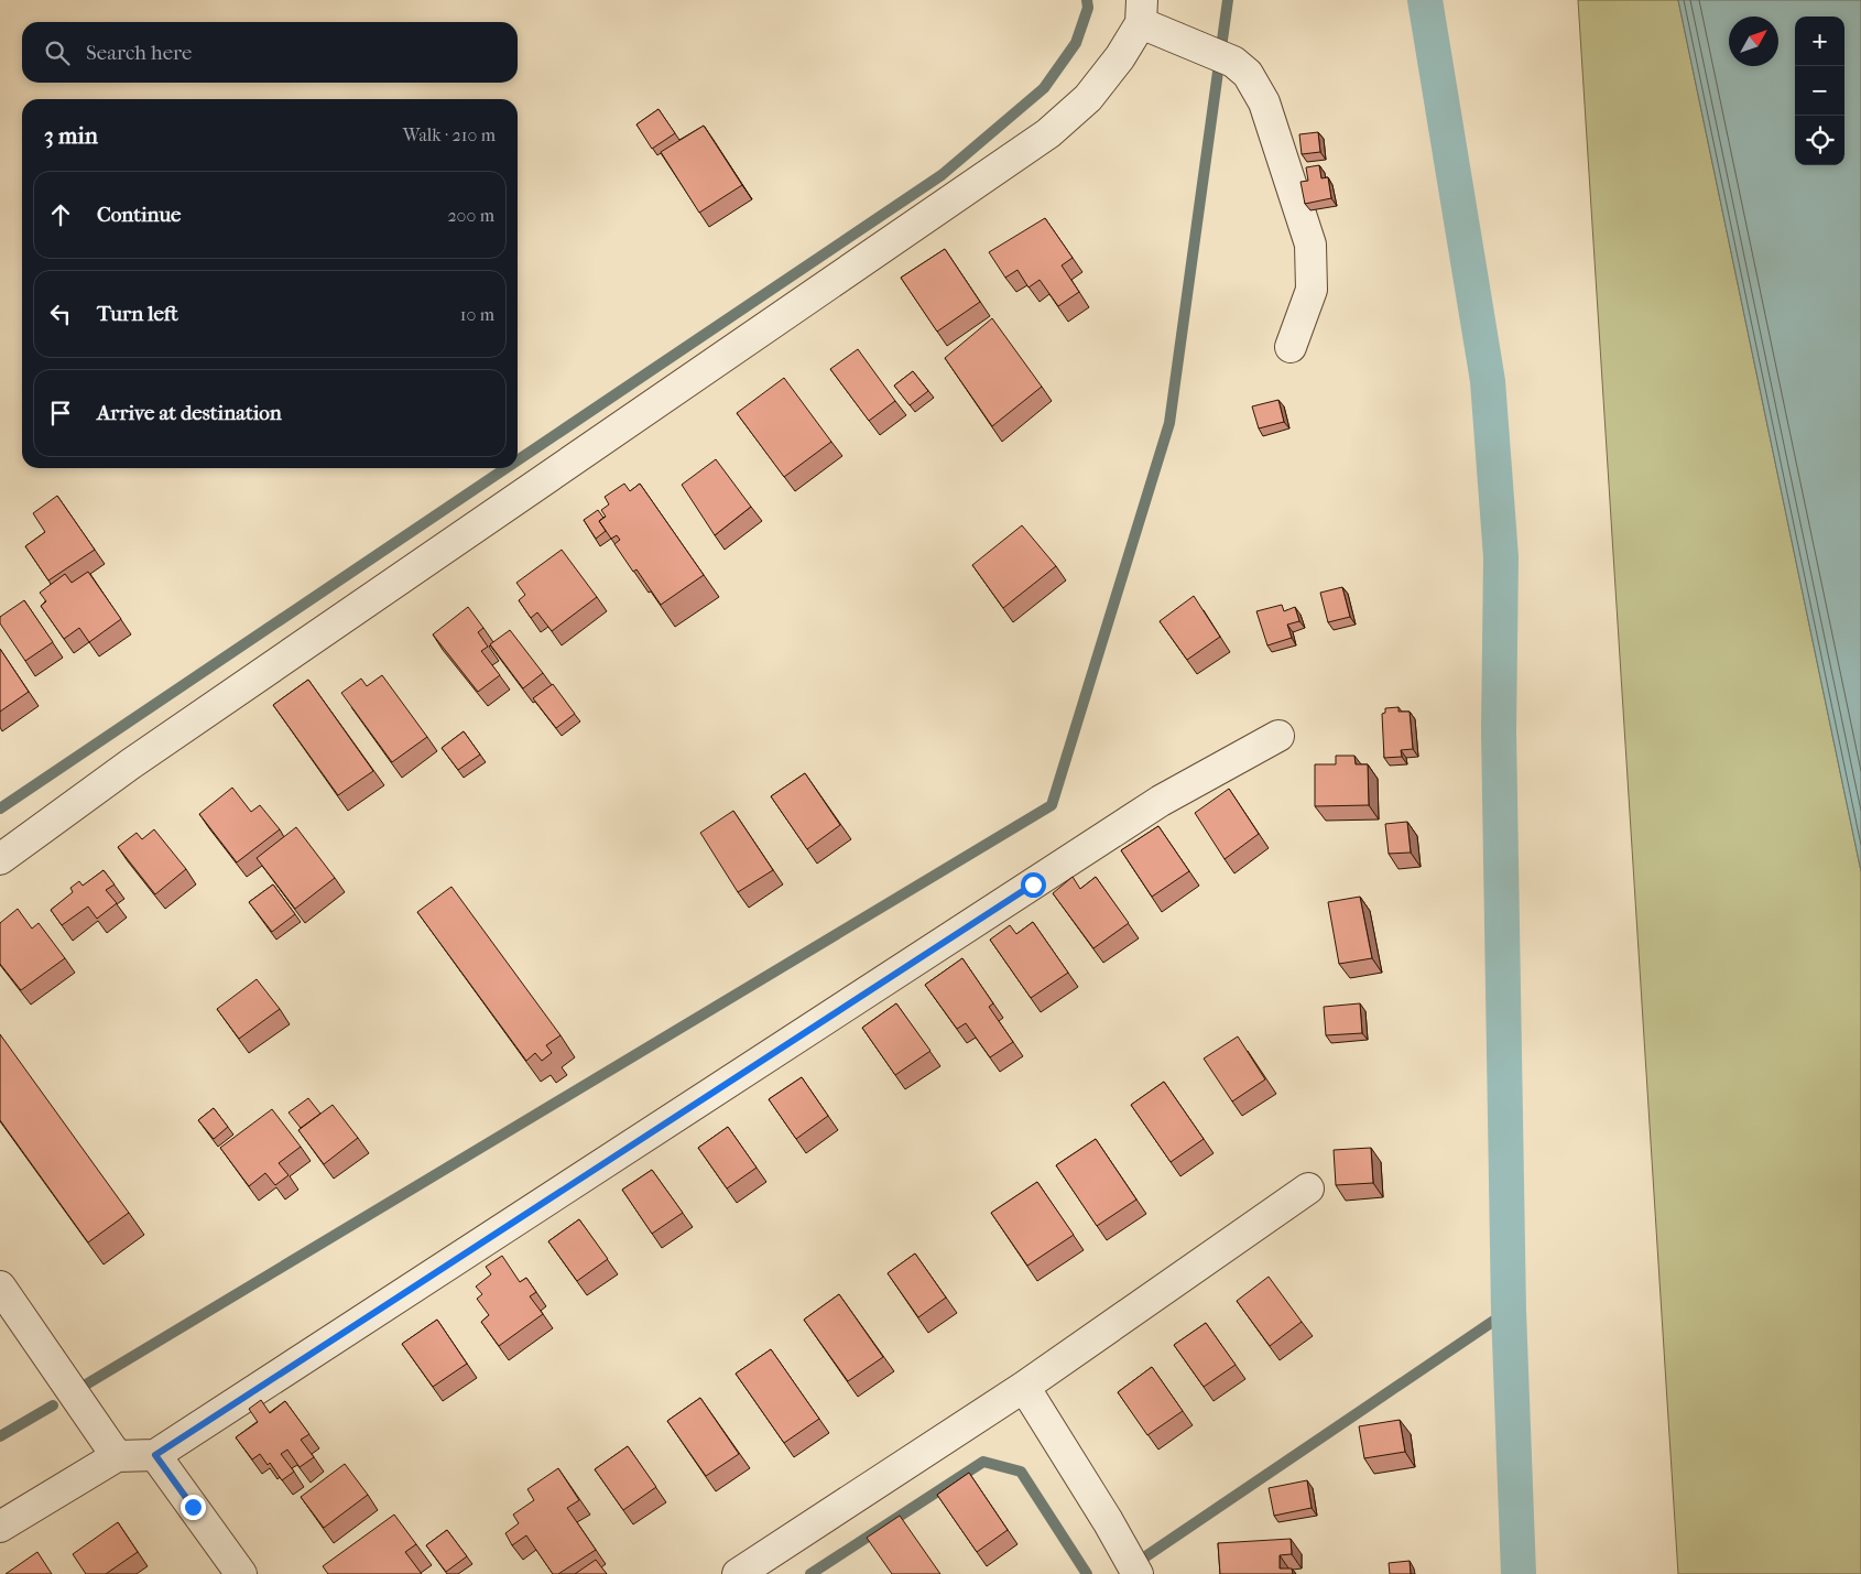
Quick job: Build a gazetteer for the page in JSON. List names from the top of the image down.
{
  "north": "top right",
  "page": {
    "map_buttons": ["+", "−"],
    "search": "Search here",
    "heading": ["3 min", "Walk · 210 m"],
    "list": [
      ["Continue", "200 m"],
      ["Turn left", "10 m"],
      "Arrive at destination"
    ]
  }
}
